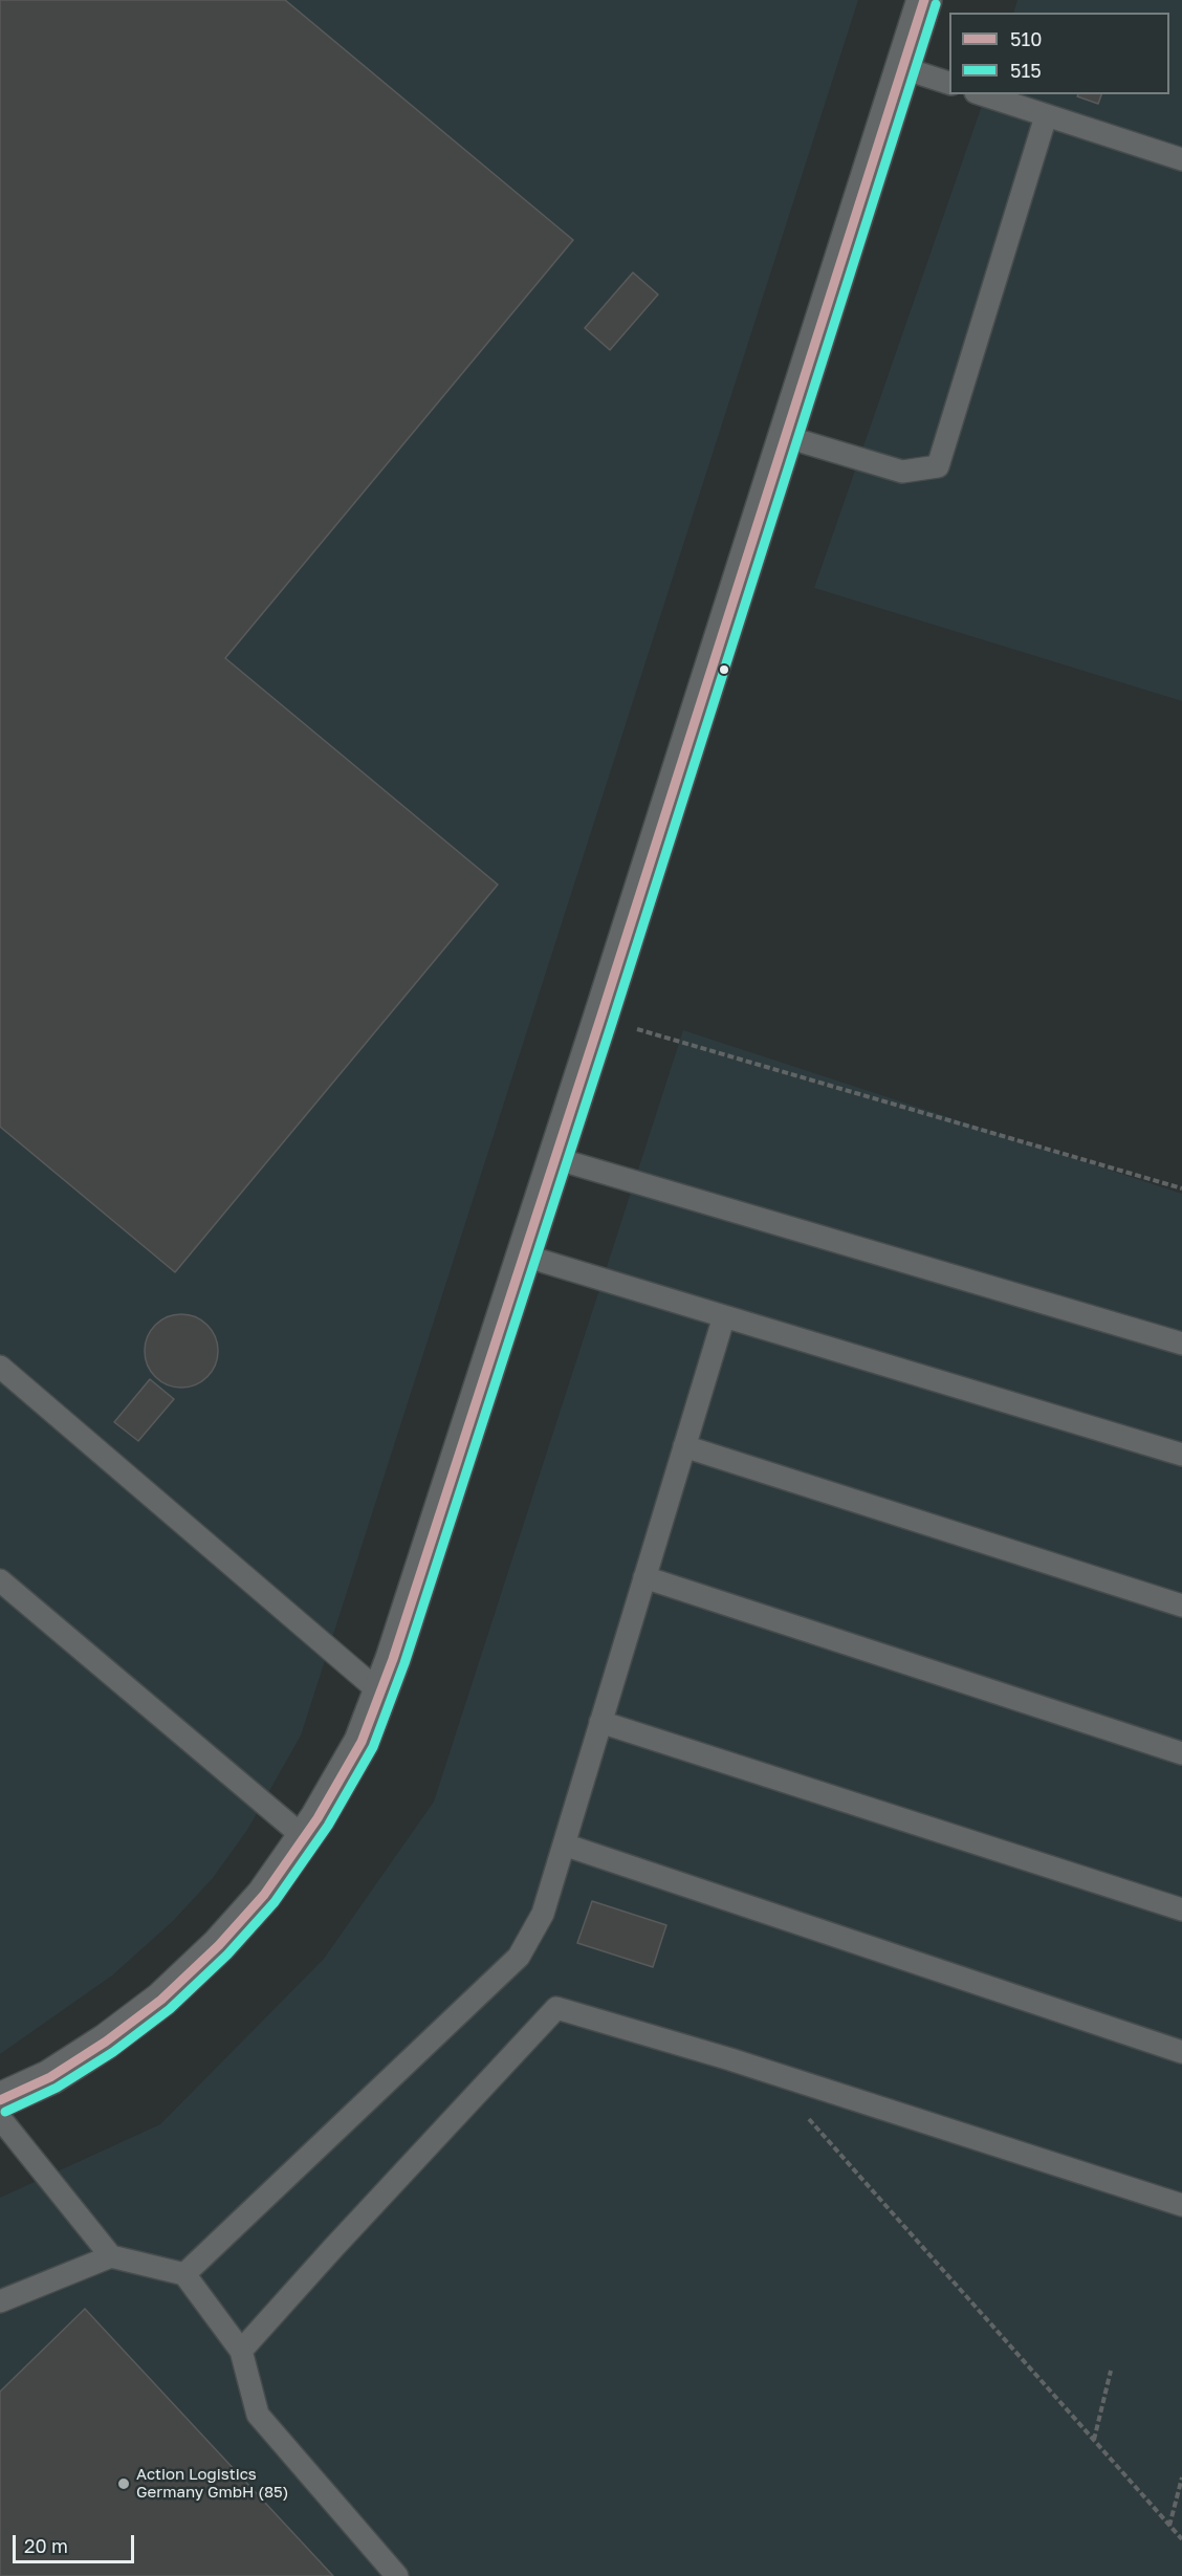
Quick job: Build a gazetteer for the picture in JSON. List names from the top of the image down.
{
  "places": ["Action Logistics Germany GmbH (85)"],
  "lines": ["transit line 510", "transit line 515"],
  "legend": ["510", "515"],
  "scale_bar": "20 m"
}
